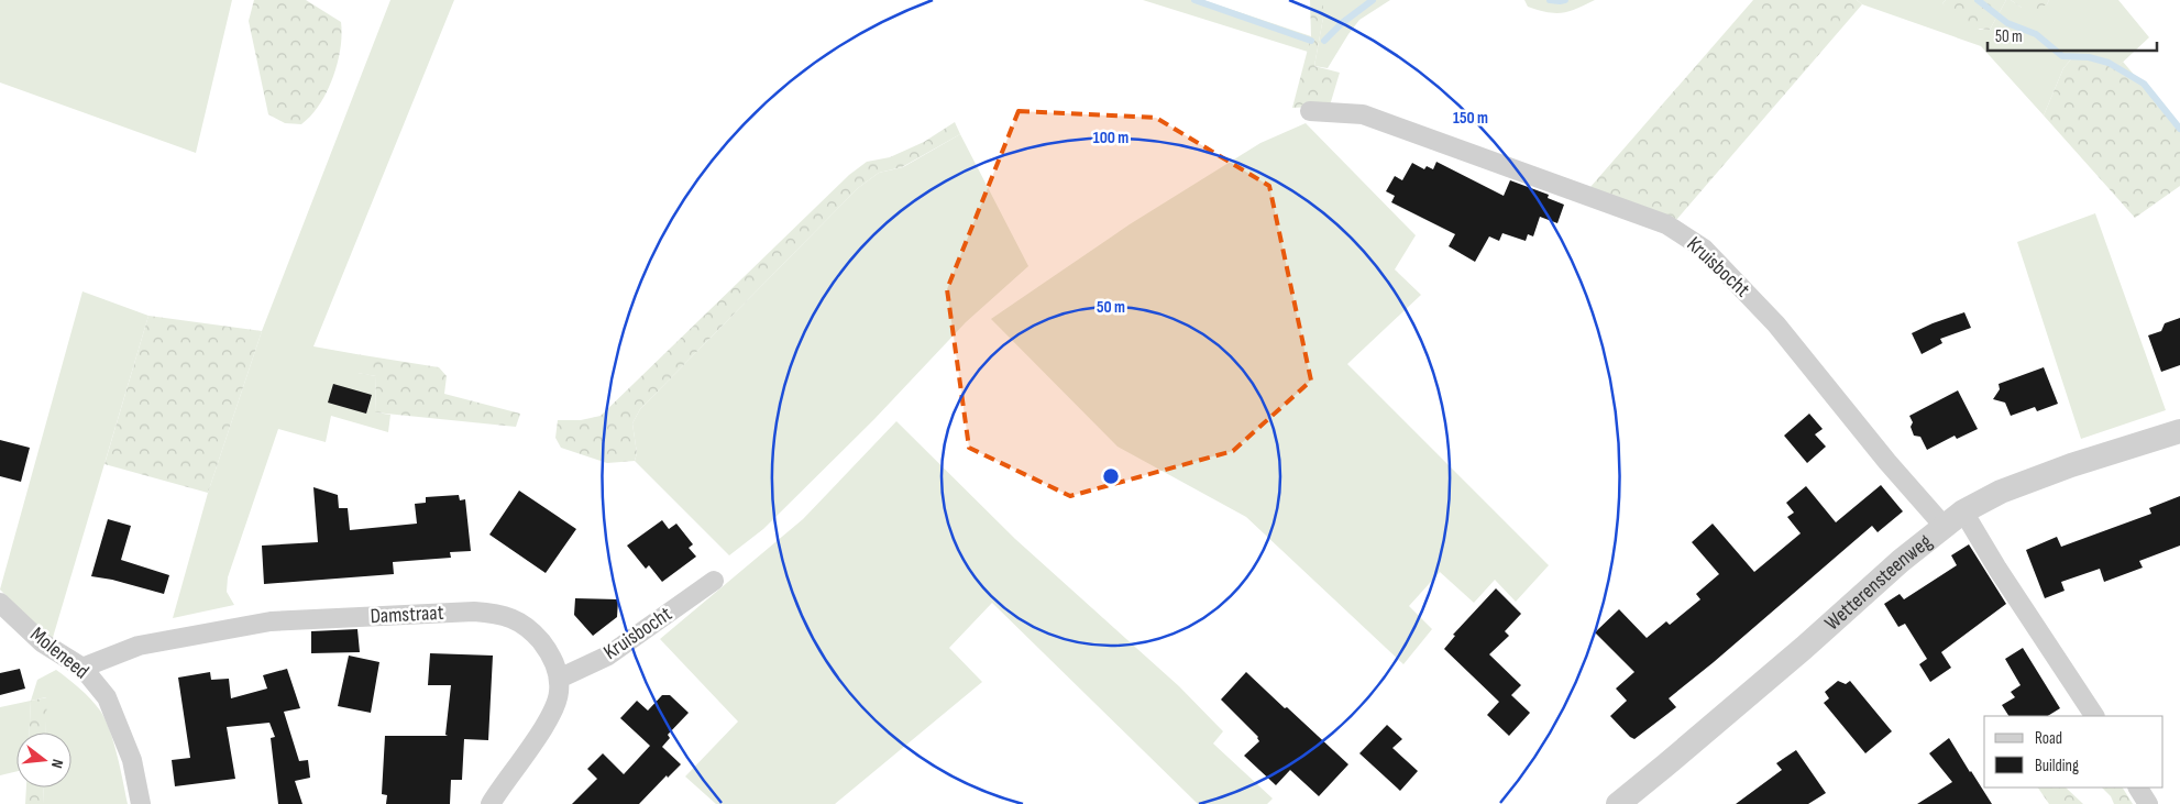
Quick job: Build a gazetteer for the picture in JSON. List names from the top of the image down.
{
  "streets": {
    "street": [
      "Kruisbocht",
      "Wetterensteenweg",
      "Damstraat",
      "Moleneed"
    ]
  },
  "crossings": [
    ["Kruisbocht", "Wetterensteenweg"],
    ["Kruisbocht", "Damstraat"],
    ["Damstraat", "Moleneed"]
  ],
  "legend": ["Road", "Building"],
  "scale_bar": "50 m",
  "north": "right",
  "rings": ["150 m", "100 m", "50 m"]
}
